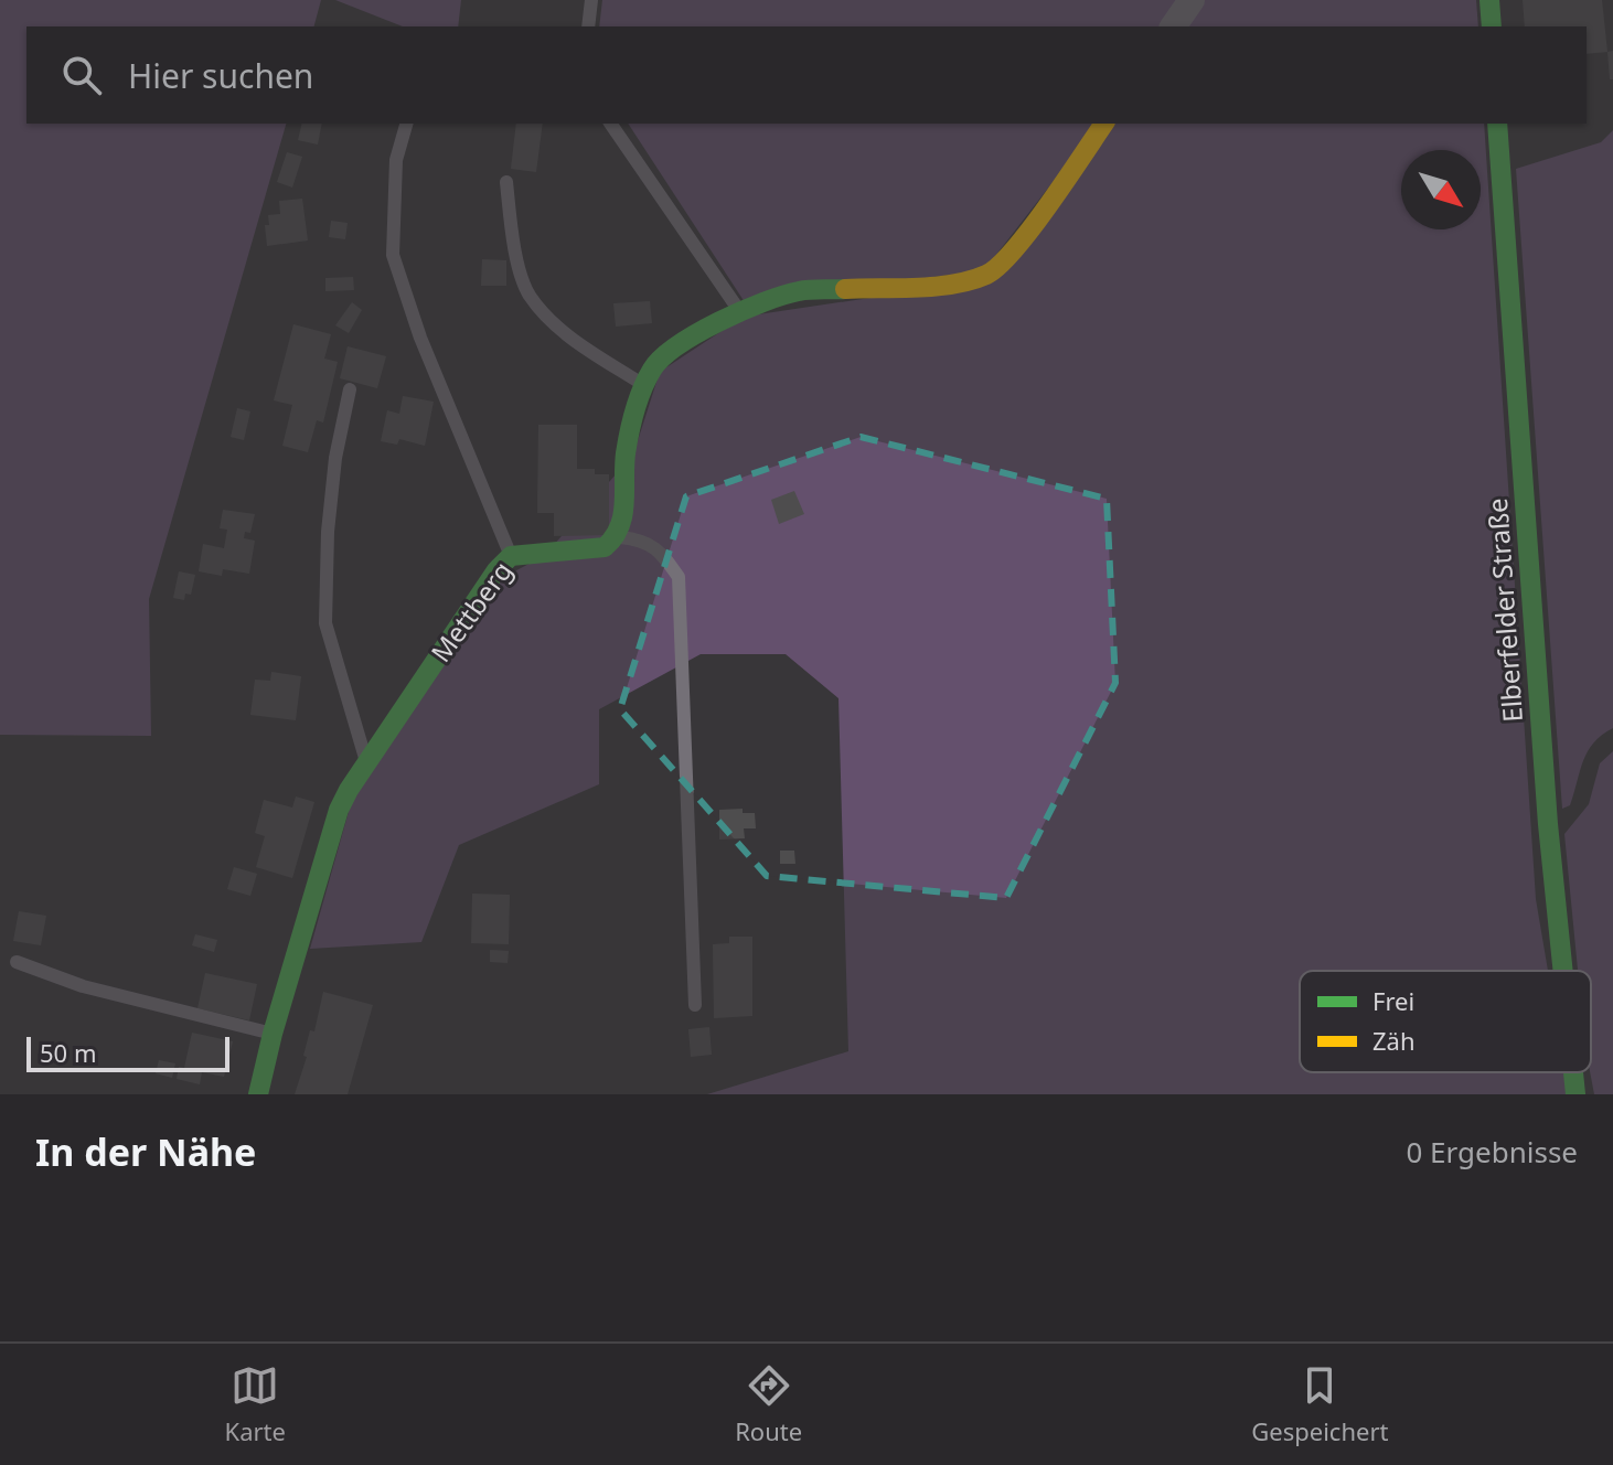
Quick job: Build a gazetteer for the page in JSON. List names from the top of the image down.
{
  "streets": {
    "street": ["Elberfelder Straße", "Mettberg"]
  },
  "legend": ["Frei", "Zäh"],
  "scale_bar": "50 m",
  "north": "bottom right",
  "page": {
    "search": "Hier suchen",
    "scale": "50 m",
    "heading": ["In der Nähe", "0 Ergebnisse"],
    "nav": ["Karte", "Route", "Gespeichert"]
  }
}
